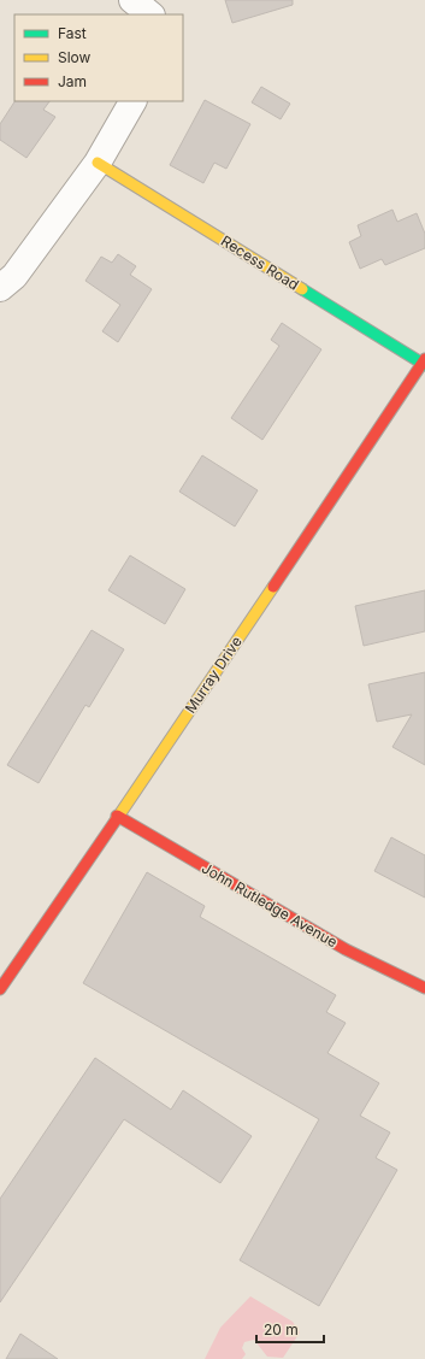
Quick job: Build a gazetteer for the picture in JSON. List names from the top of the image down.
{
  "streets": {
    "street": ["Recess Road", "Murray Drive", "John Rutledge Avenue"]
  },
  "crossings": [
    ["Recess Road", "Murray Drive"],
    ["Murray Drive", "John Rutledge Avenue"]
  ],
  "legend": ["Fast", "Slow", "Jam"],
  "scale_bar": "20 m"
}
